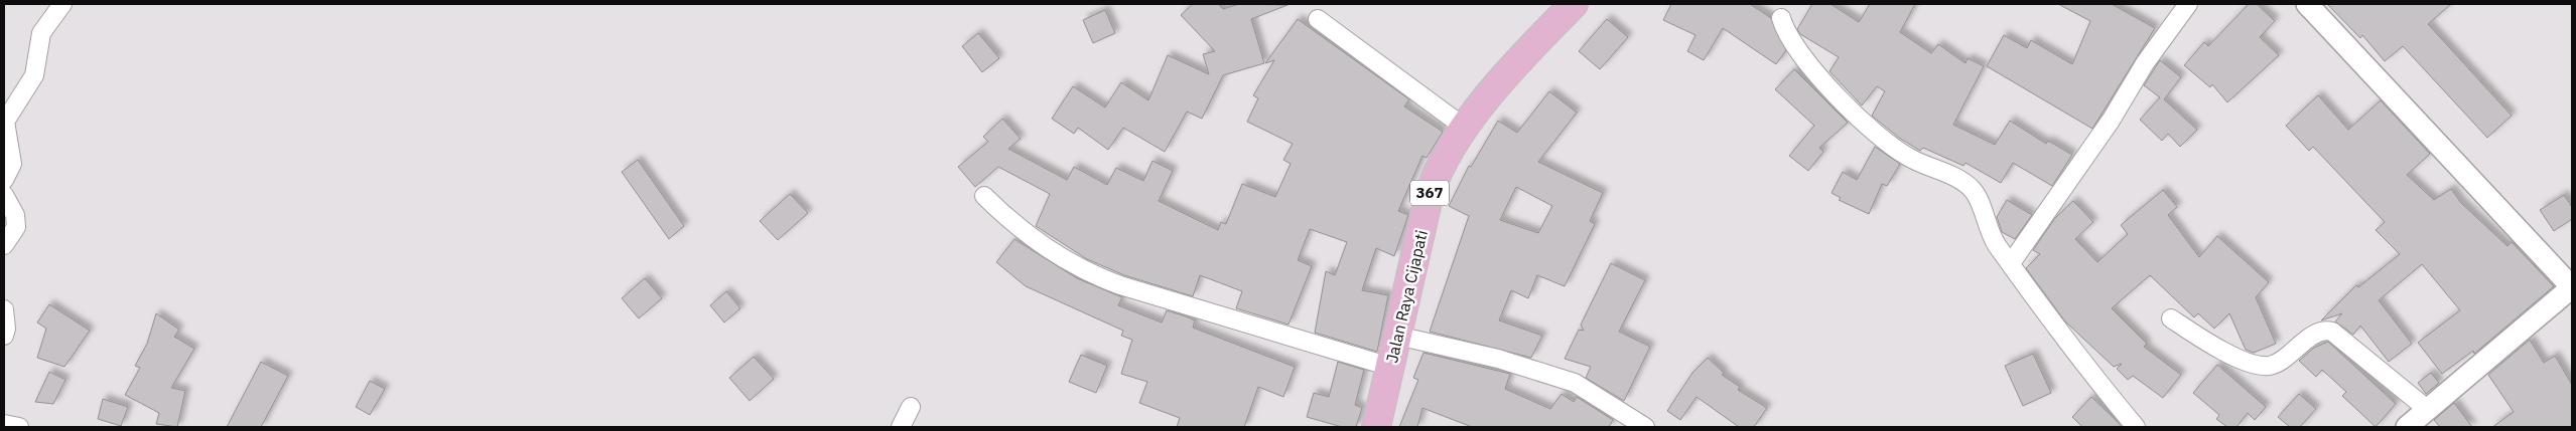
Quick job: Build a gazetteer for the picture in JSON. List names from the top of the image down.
{
  "streets": {
    "main road": ["367", "Jalan Raya Cijapati"]
  }
}
